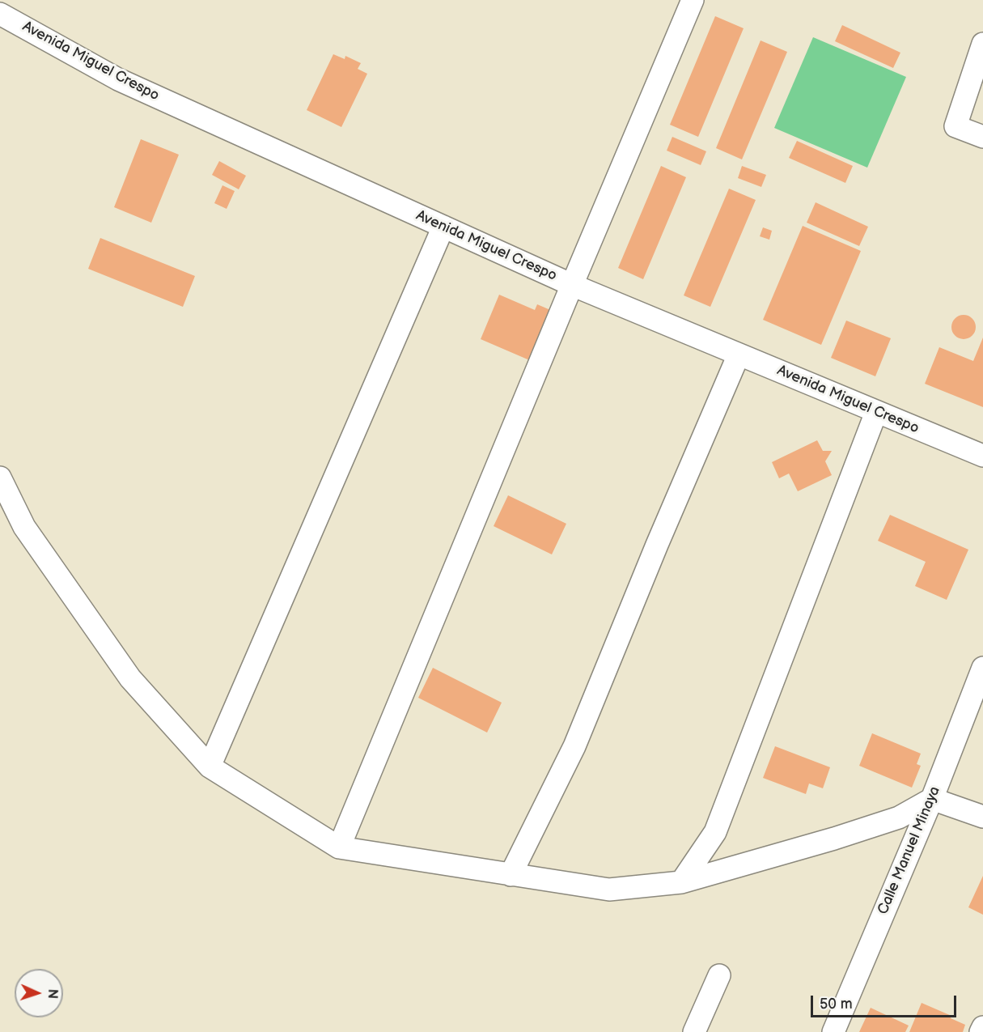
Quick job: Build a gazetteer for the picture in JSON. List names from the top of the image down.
{
  "streets": {
    "street": ["Avenida Miguel Crespo", "Calle Manuel Minaya"]
  },
  "scale_bar": "50 m",
  "north": "right"
}
